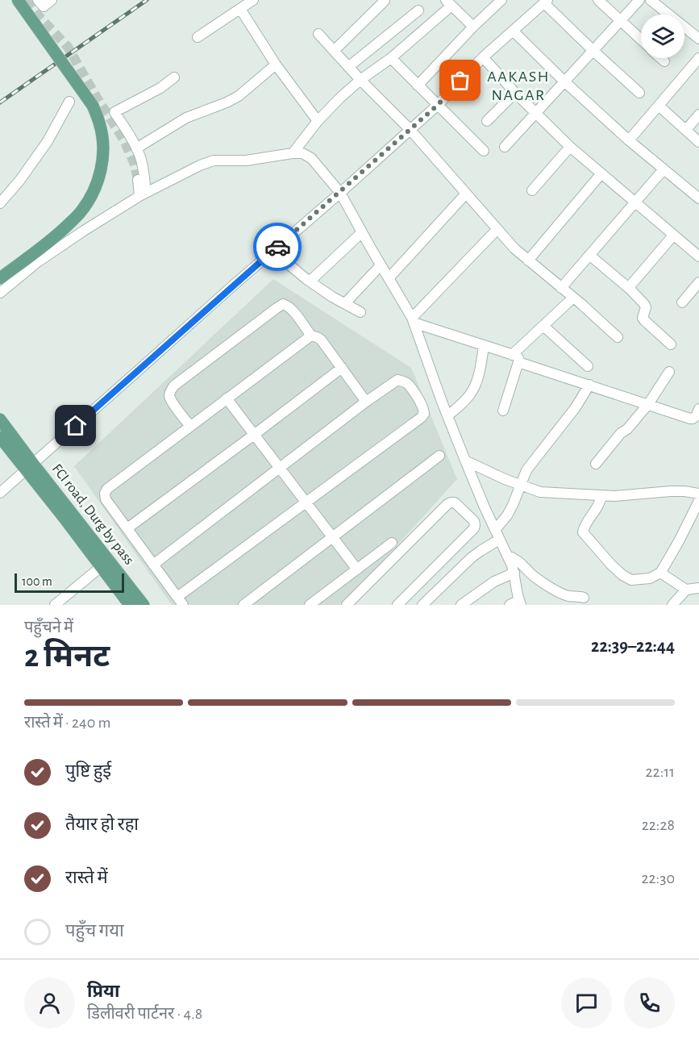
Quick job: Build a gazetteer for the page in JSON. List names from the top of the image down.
{
  "streets": {
    "main road": ["FCI road, Durg by pass"]
  },
  "districts": ["AAKASH NAGAR"],
  "scale_bar": "100 m",
  "page": {
    "scale": "100 m",
    "heading": ["2 मिनट", "पहुँचने में", "22:39–22:44"],
    "panel": ["प्रिया", "डिलीवरी पार्टनर · 4.8"],
    "bar": "रास्ते में · 240 m",
    "list": [
      ["पुष्टि हुई", "22:11"],
      ["तैयार हो रहा", "22:28"],
      ["रास्ते में", "22:30"],
      "पहुँच गया"
    ]
  }
}
